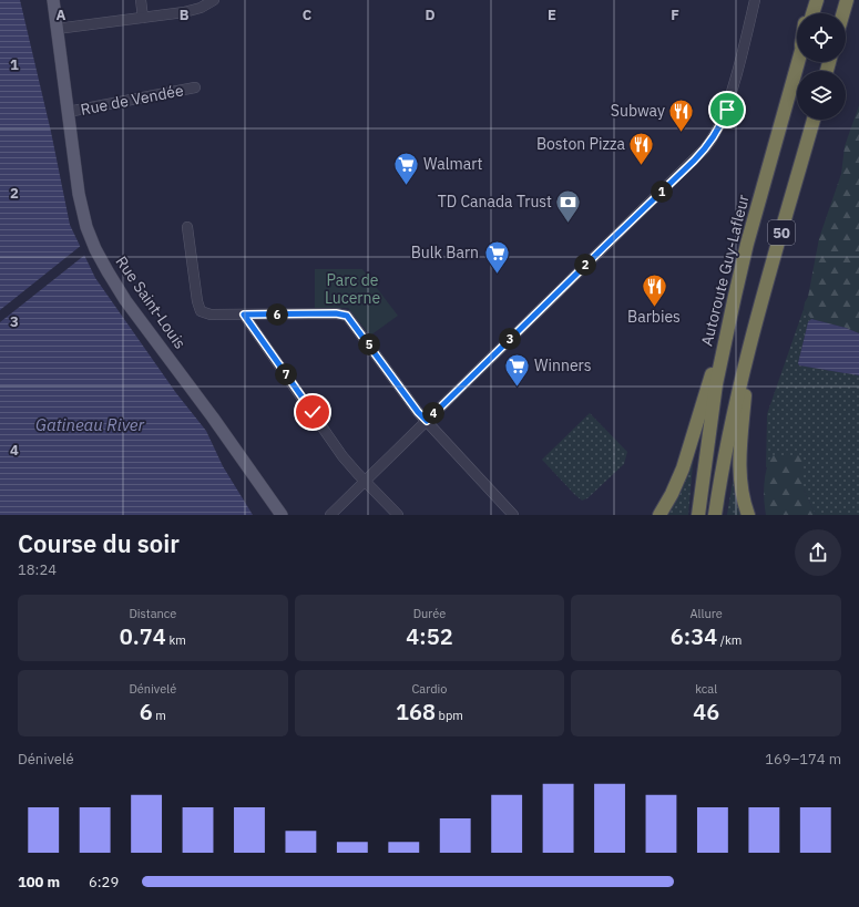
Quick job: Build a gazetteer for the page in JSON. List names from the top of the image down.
{
  "streets": {
    "highway": ["50", "Autoroute Guy-Lafleur"],
    "main road": ["Rue Saint-Louis"],
    "street": ["Rue de Vendée"]
  },
  "crossings": [
    ["Rue de Vendée", "Rue Saint-Louis"]
  ],
  "water": ["Gatineau River"],
  "parks": ["Parc de Lucerne"],
  "places": {
    "restaurant": ["Subway", "Boston Pizza", "Barbies"],
    "supermarket": ["Walmart", "Bulk Barn", "Winners"],
    "bank": ["TD Canada Trust"]
  },
  "page": {
    "pins": [
      "1",
      "2",
      "6",
      "3",
      "5",
      "7",
      "4"
    ],
    "heading": ["Course du soir", "18:24"],
    "stats": [
      ["Distance", "0.74 km"],
      ["Durée", "4:52"],
      ["Allure", "6:34 /km"],
      ["Dénivelé", "6 m"],
      ["Cardio", "168 bpm"],
      ["kcal", "46"]
    ],
    "chart": ["Dénivelé", "169–174 m"],
    "list": [
      {
        "name": "100 m",
        "note": "6:29"
      }
    ]
  },
  "grid": {
    "columns": [
      "A",
      "B",
      "C",
      "D",
      "E",
      "F"
    ],
    "rows": [
      "1",
      "2",
      "3",
      "4"
    ]
  }
}
